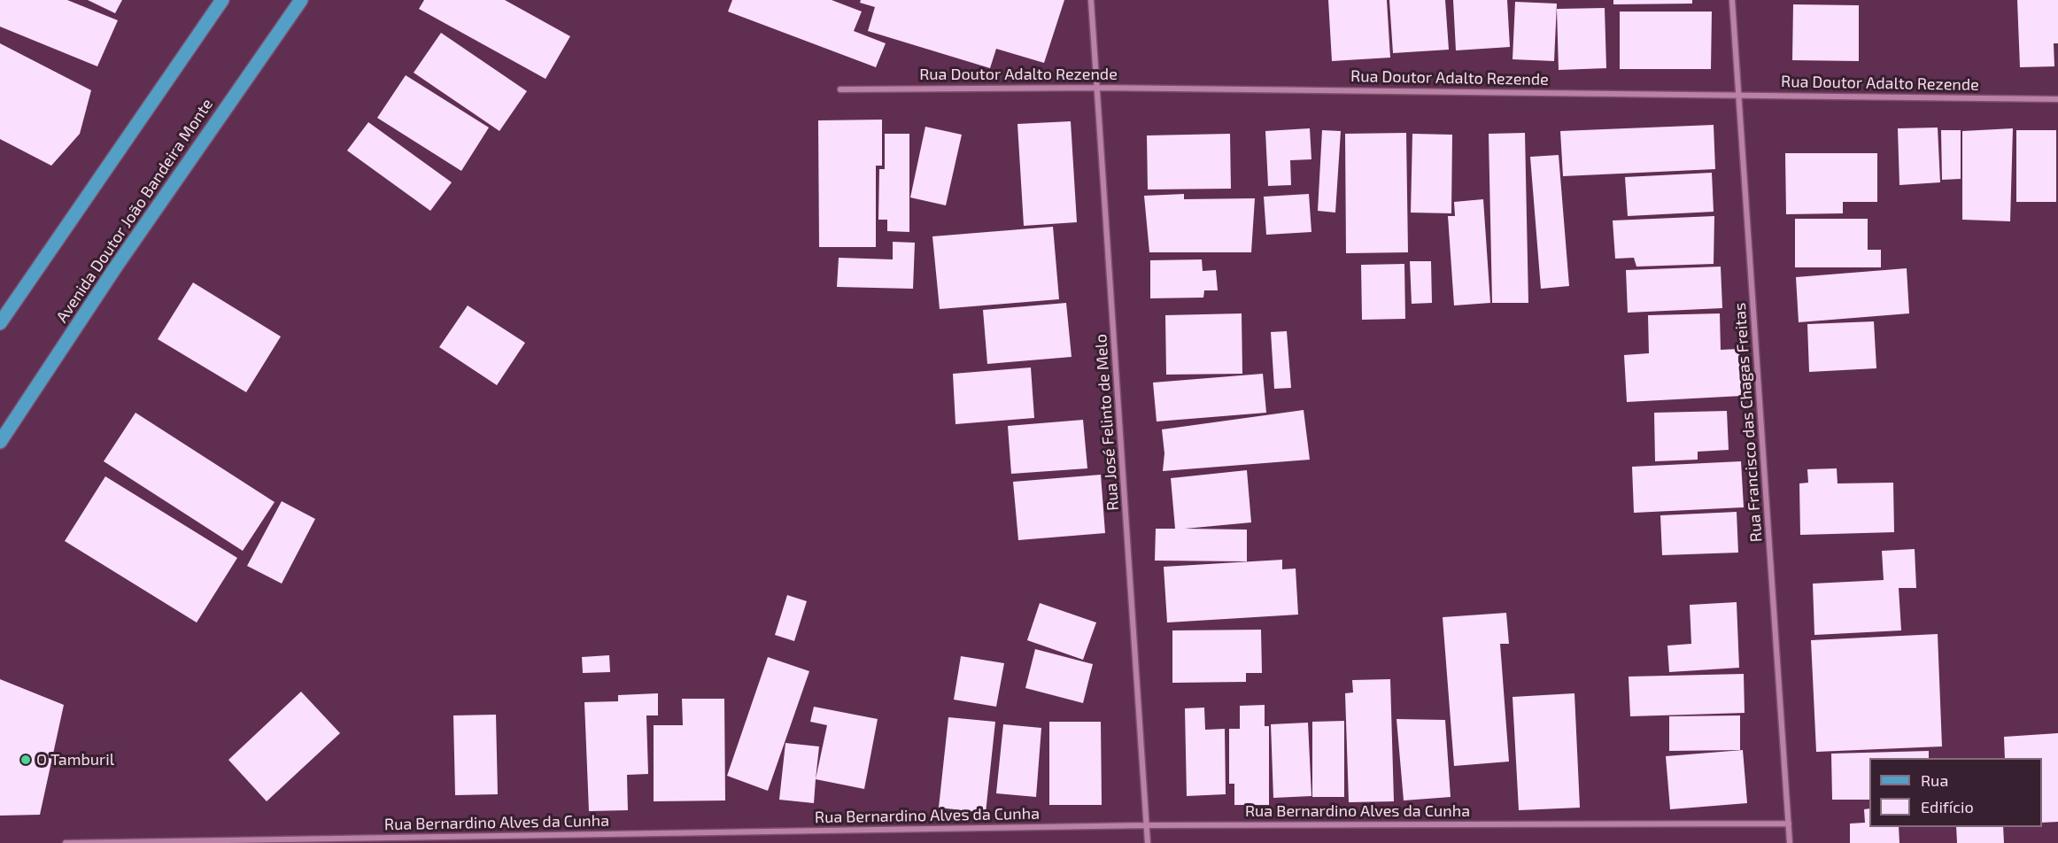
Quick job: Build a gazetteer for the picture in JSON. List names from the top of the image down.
{
  "streets": {
    "main road": ["Avenida Doutor João Bandeira Monte"],
    "street": [
      "Rua Doutor Adalto Rezende",
      "Rua José Felinto de Melo",
      "Rua Francisco das Chagas Freitas",
      "Rua Bernardino Alves da Cunha"
    ]
  },
  "crossings": [
    ["Rua Doutor Adalto Rezende", "Rua José Felinto de Melo"],
    ["Rua Doutor Adalto Rezende", "Rua Francisco das Chagas Freitas"],
    ["Rua José Felinto de Melo", "Rua Bernardino Alves da Cunha"],
    ["Rua Francisco das Chagas Freitas", "Rua Bernardino Alves da Cunha"]
  ],
  "places": ["O Tamburil"],
  "legend": ["Rua", "Edifício"]
}
